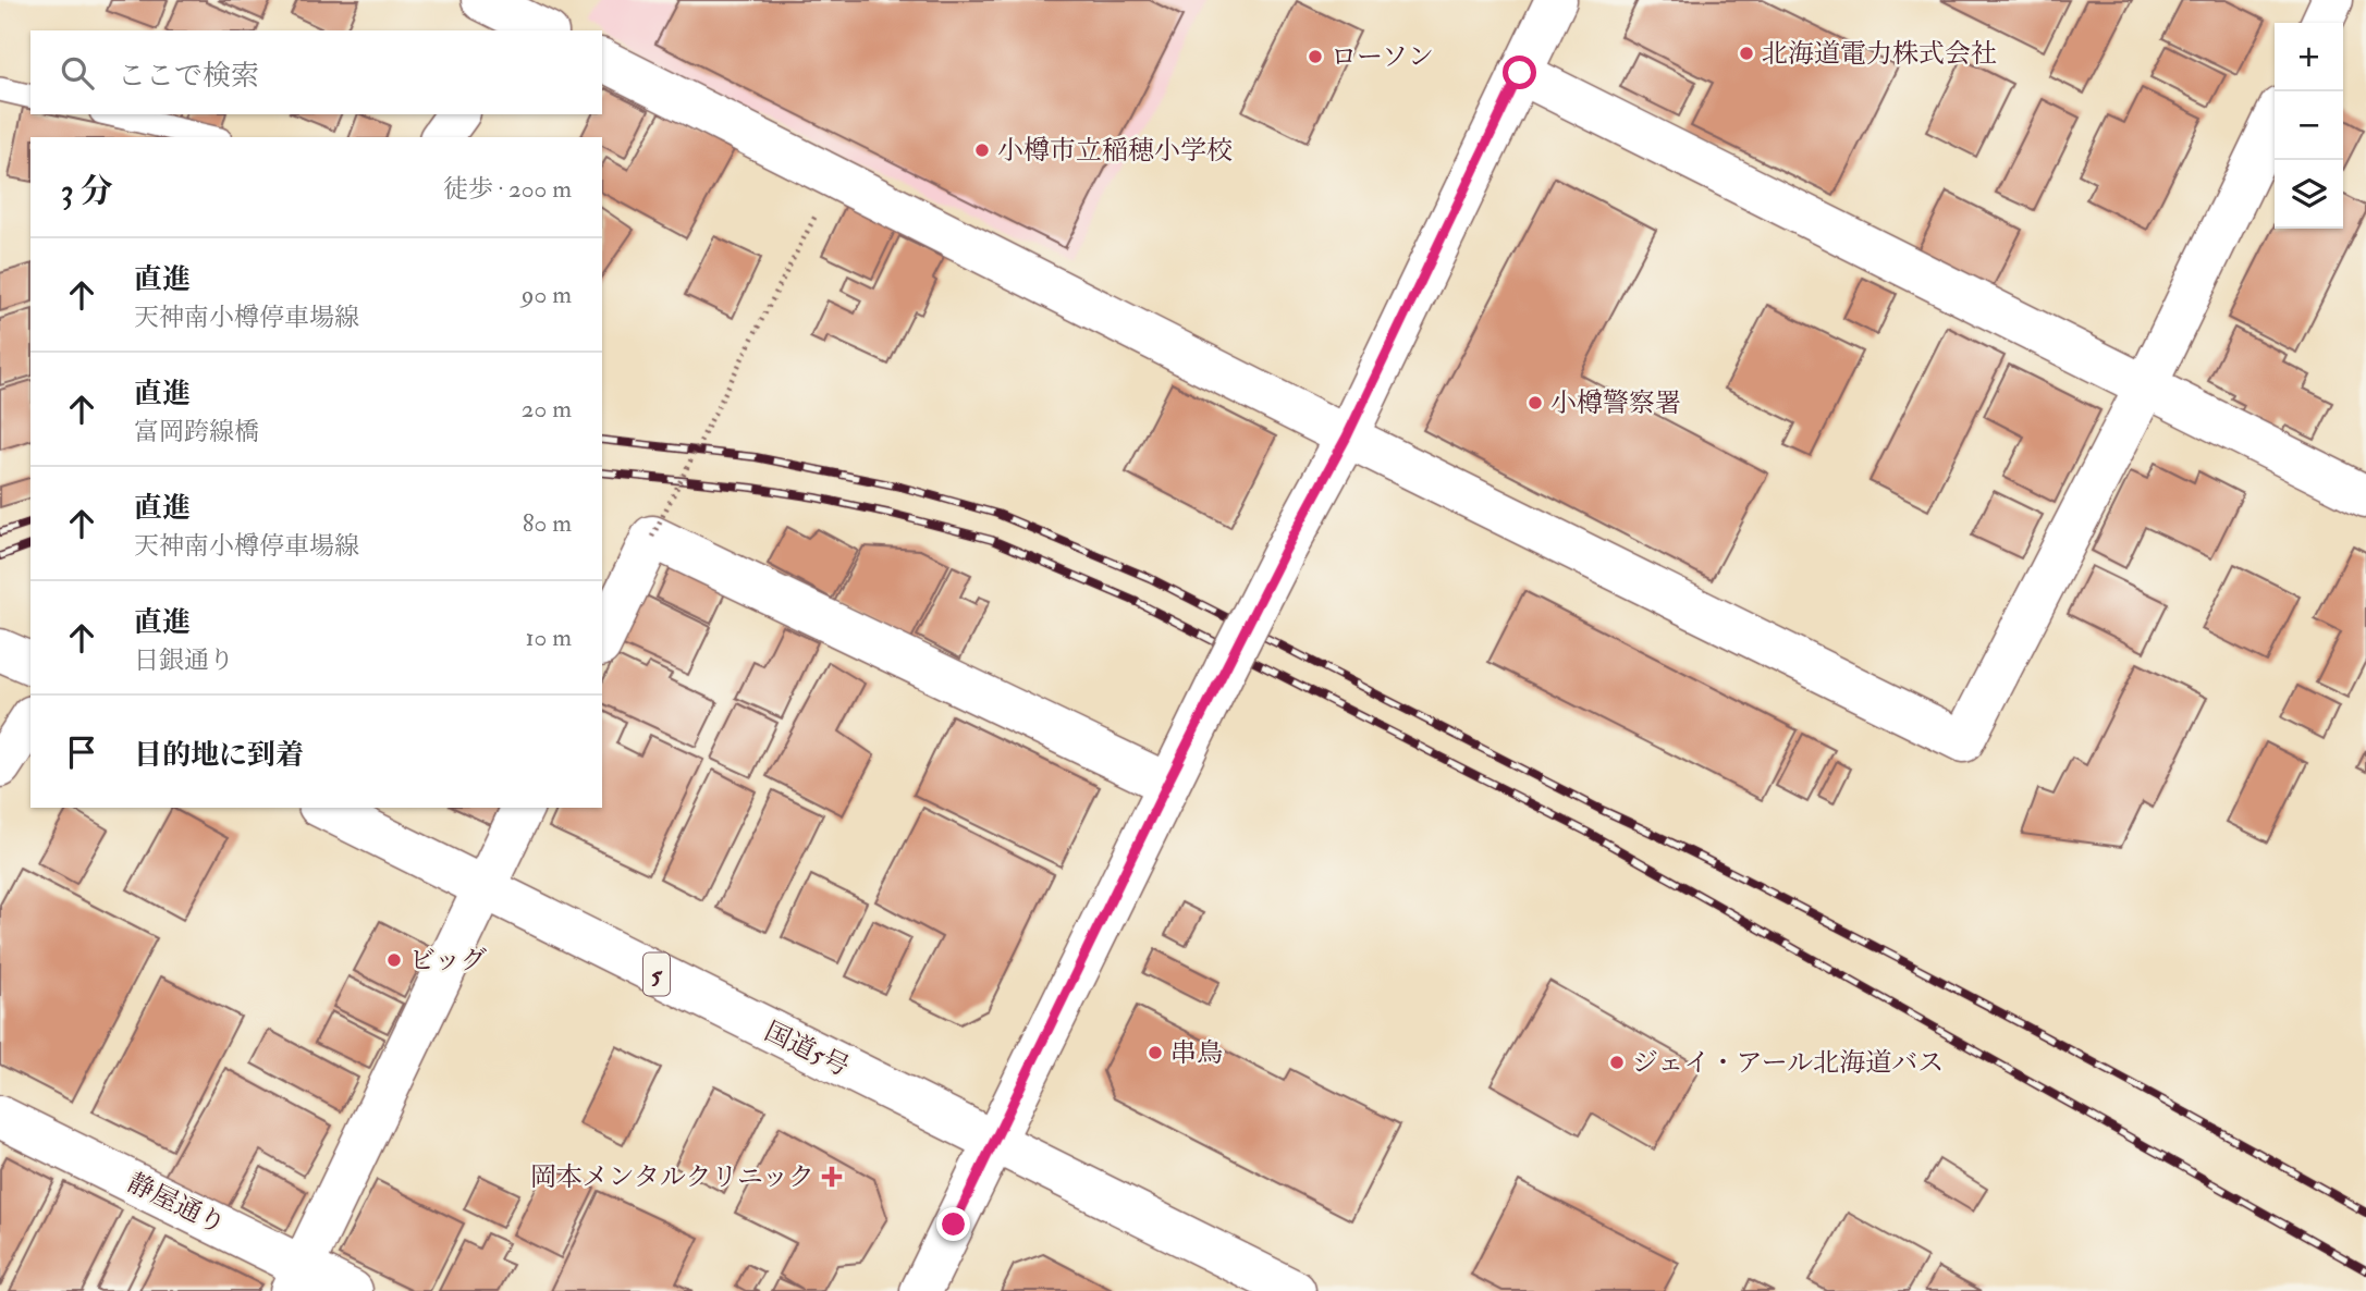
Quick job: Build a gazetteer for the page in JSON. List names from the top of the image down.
{
  "streets": {
    "main road": ["5", "国道5号", "静屋通り"]
  },
  "places": {
    "other": [
      "北海道電力株式会社",
      "ローソン",
      "小樽市立稲穂小学校",
      "小樽警察署",
      "ビッグ",
      "串鳥",
      "ジェイ・アール北海道バス"
    ],
    "health": ["岡本メンタルクリニック"]
  },
  "page": {
    "map_buttons": ["+", "−"],
    "search": "ここで検索",
    "heading": ["3 分", "徒歩 · 200 m"],
    "list": [
      ["直進", "天神南小樽停車場線", "90 m"],
      ["直進", "富岡跨線橋", "20 m"],
      ["直進", "天神南小樽停車場線", "80 m"],
      ["直進", "日銀通り", "10 m"],
      "目的地に到着"
    ]
  }
}
